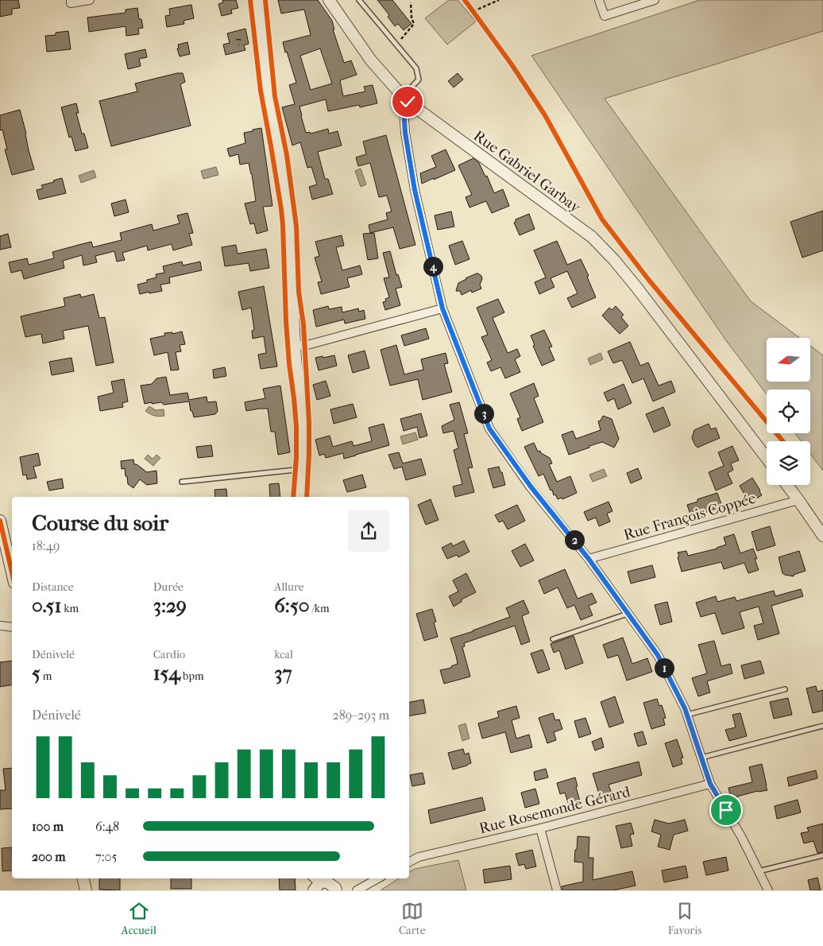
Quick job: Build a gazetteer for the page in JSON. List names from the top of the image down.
{
  "streets": {
    "street": ["Rue Gabriel Garbay", "Rue François Coppée", "Rue Rosemonde Gérard"]
  },
  "house_numbers": ["7"],
  "north": "left",
  "page": {
    "pins": [
      "4",
      "3",
      "2",
      "1"
    ],
    "heading": ["Course du soir", "18:49"],
    "stats": [
      ["Distance", "0.51 km"],
      ["Durée", "3:29"],
      ["Allure", "6:50 /km"],
      ["Dénivelé", "5 m"],
      ["Cardio", "154 bpm"],
      ["kcal", "37"]
    ],
    "chart": ["Dénivelé", "289–293 m"],
    "list": [
      {
        "name": "100 m",
        "note": "6:48"
      },
      {
        "name": "200 m",
        "note": "7:05"
      }
    ],
    "tabs": ["Accueil", "Carte", "Favoris"]
  }
}
